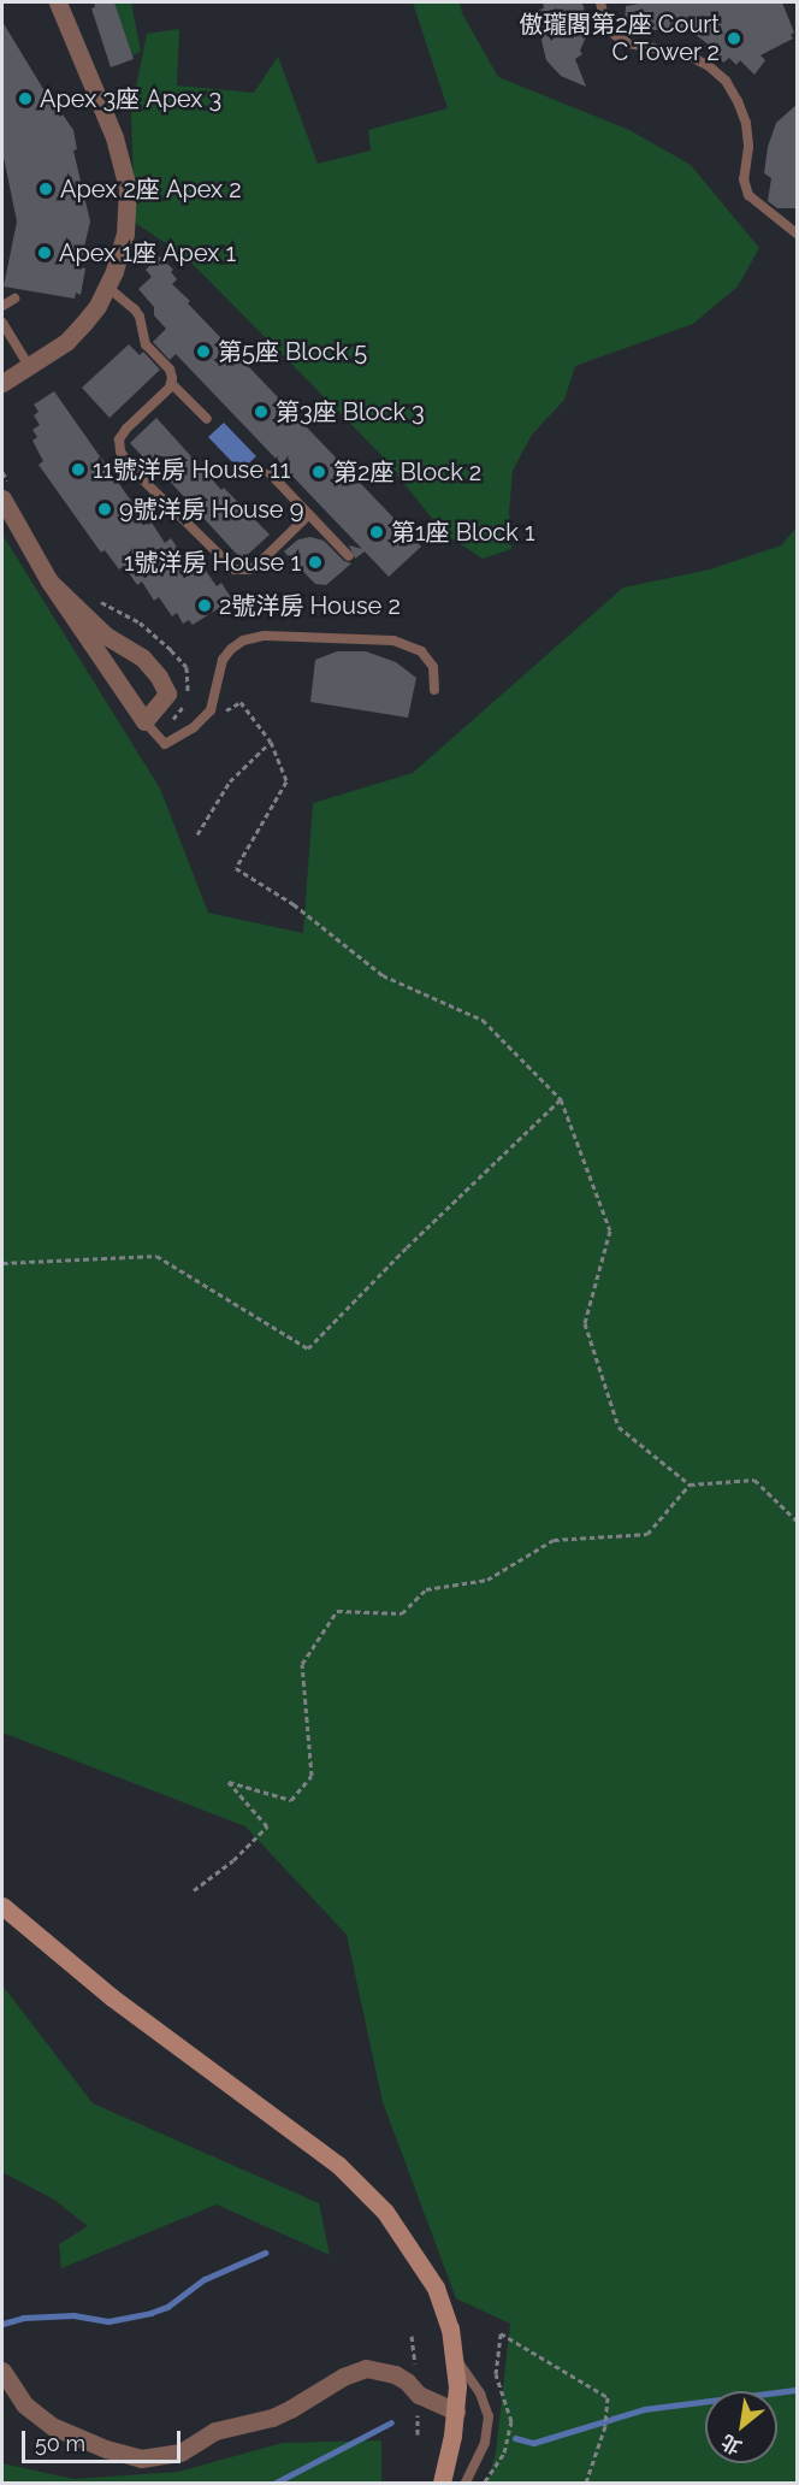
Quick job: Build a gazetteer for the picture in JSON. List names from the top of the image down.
{
  "places": [
    "傲瓏閣第2座 Court C Tower 2",
    "Apex 3座 Apex 3",
    "Apex 2座 Apex 2",
    "Apex 1座 Apex 1",
    "第5座 Block 5",
    "第3座 Block 3",
    "11號洋房 House 11",
    "第2座 Block 2",
    "9號洋房 House 9",
    "第1座 Block 1",
    "1號洋房 House 1",
    "2號洋房 House 2"
  ],
  "scale_bar": "50 m",
  "north": "bottom left"
}
